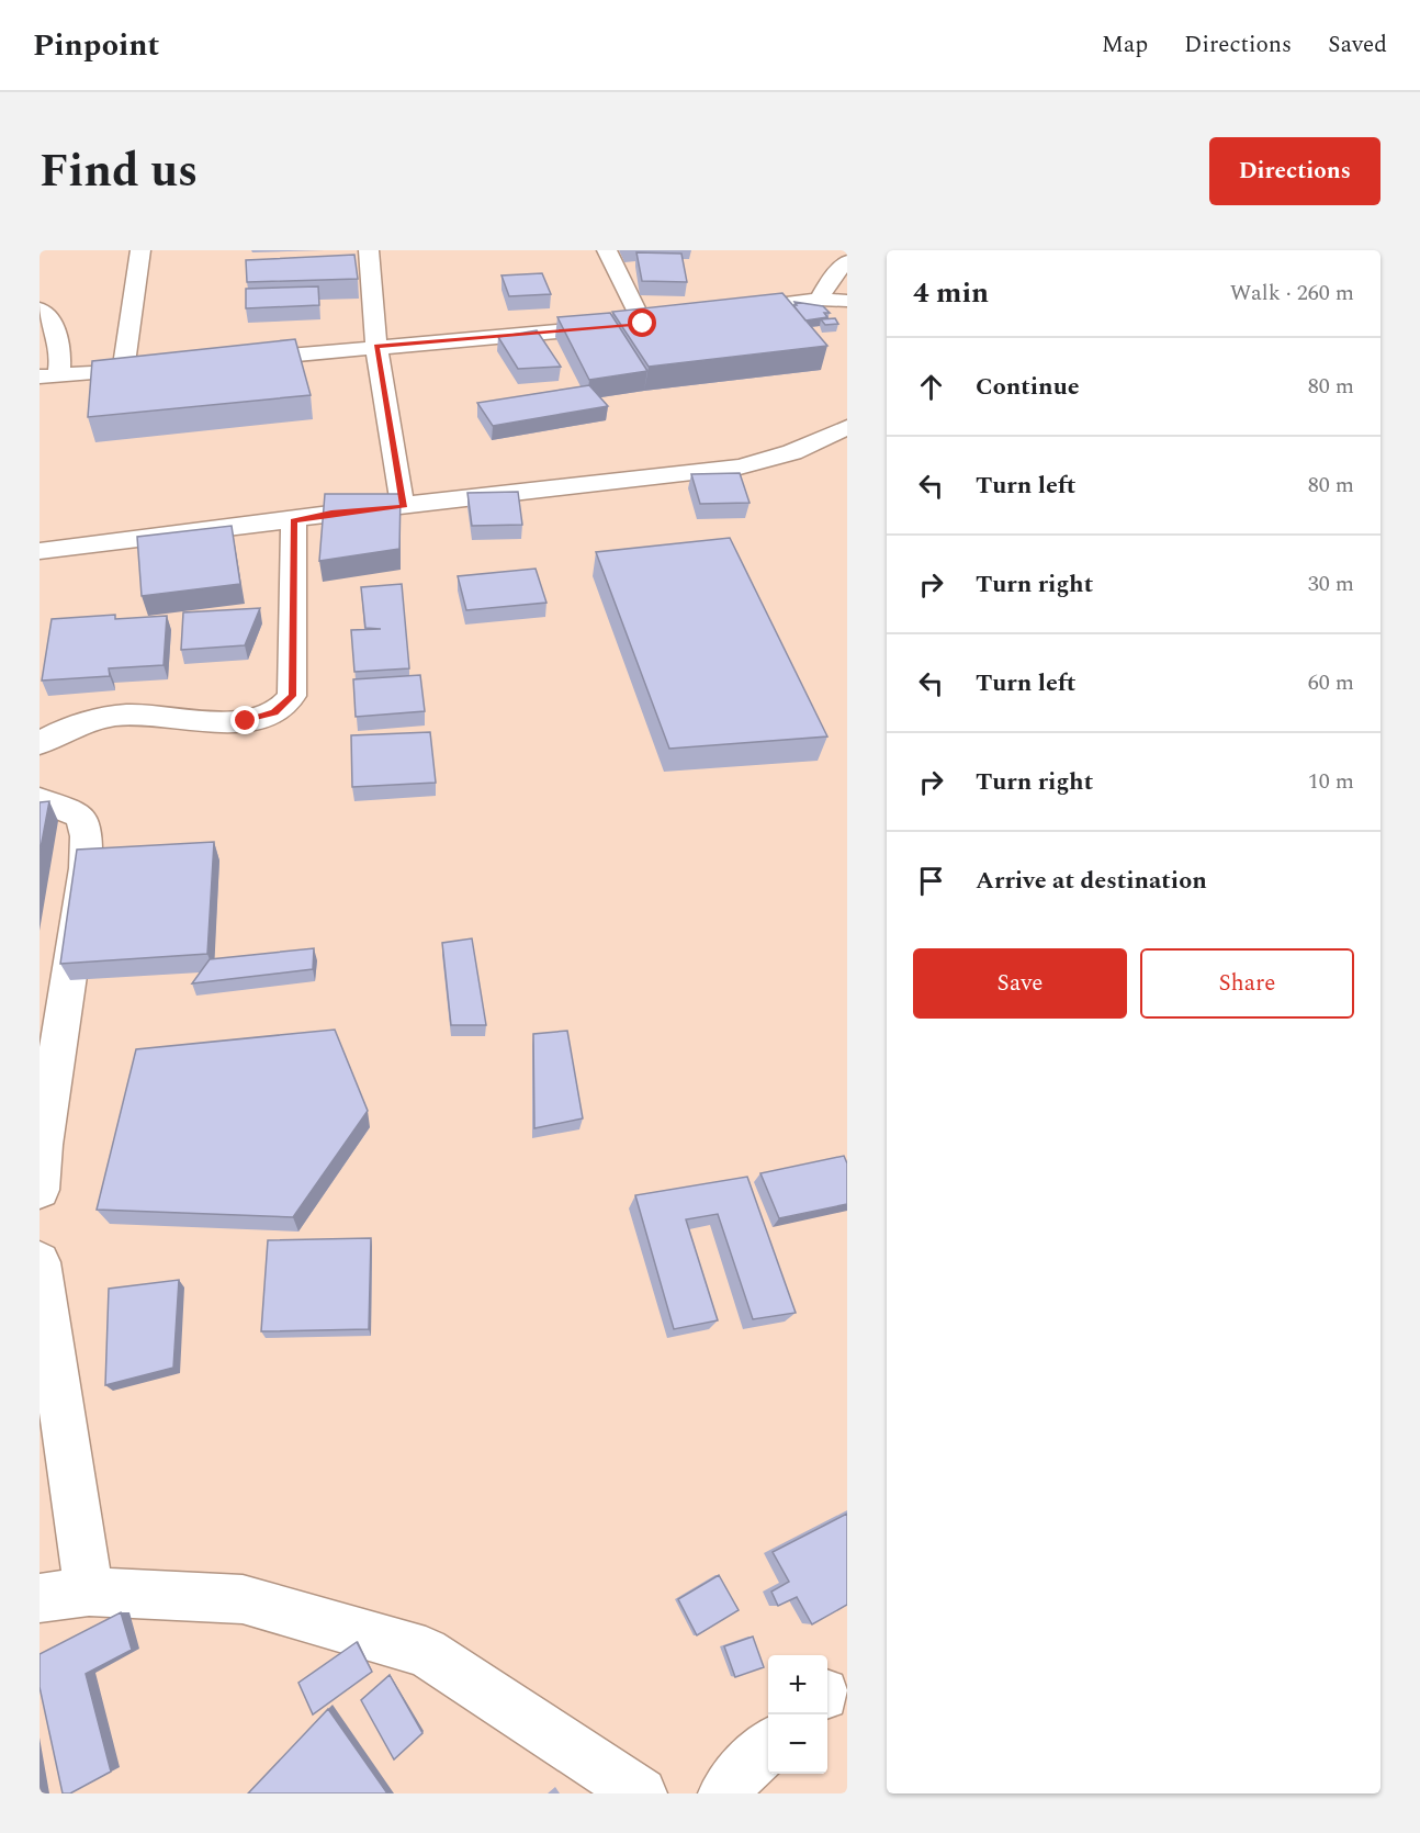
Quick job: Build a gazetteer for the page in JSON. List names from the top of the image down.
{
  "page": {
    "header": "Pinpoint",
    "nav": ["Map", "Directions", "Saved"],
    "title": "Find us",
    "buttons": [
      "Directions",
      ["Save", "Share"]
    ],
    "heading": ["4 min", "Walk · 260 m"],
    "list": [
      ["Continue", "80 m"],
      ["Turn left", "80 m"],
      ["Turn right", "30 m"],
      ["Turn left", "60 m"],
      ["Turn right", "10 m"],
      "Arrive at destination"
    ],
    "map_buttons": ["+", "−"]
  }
}
